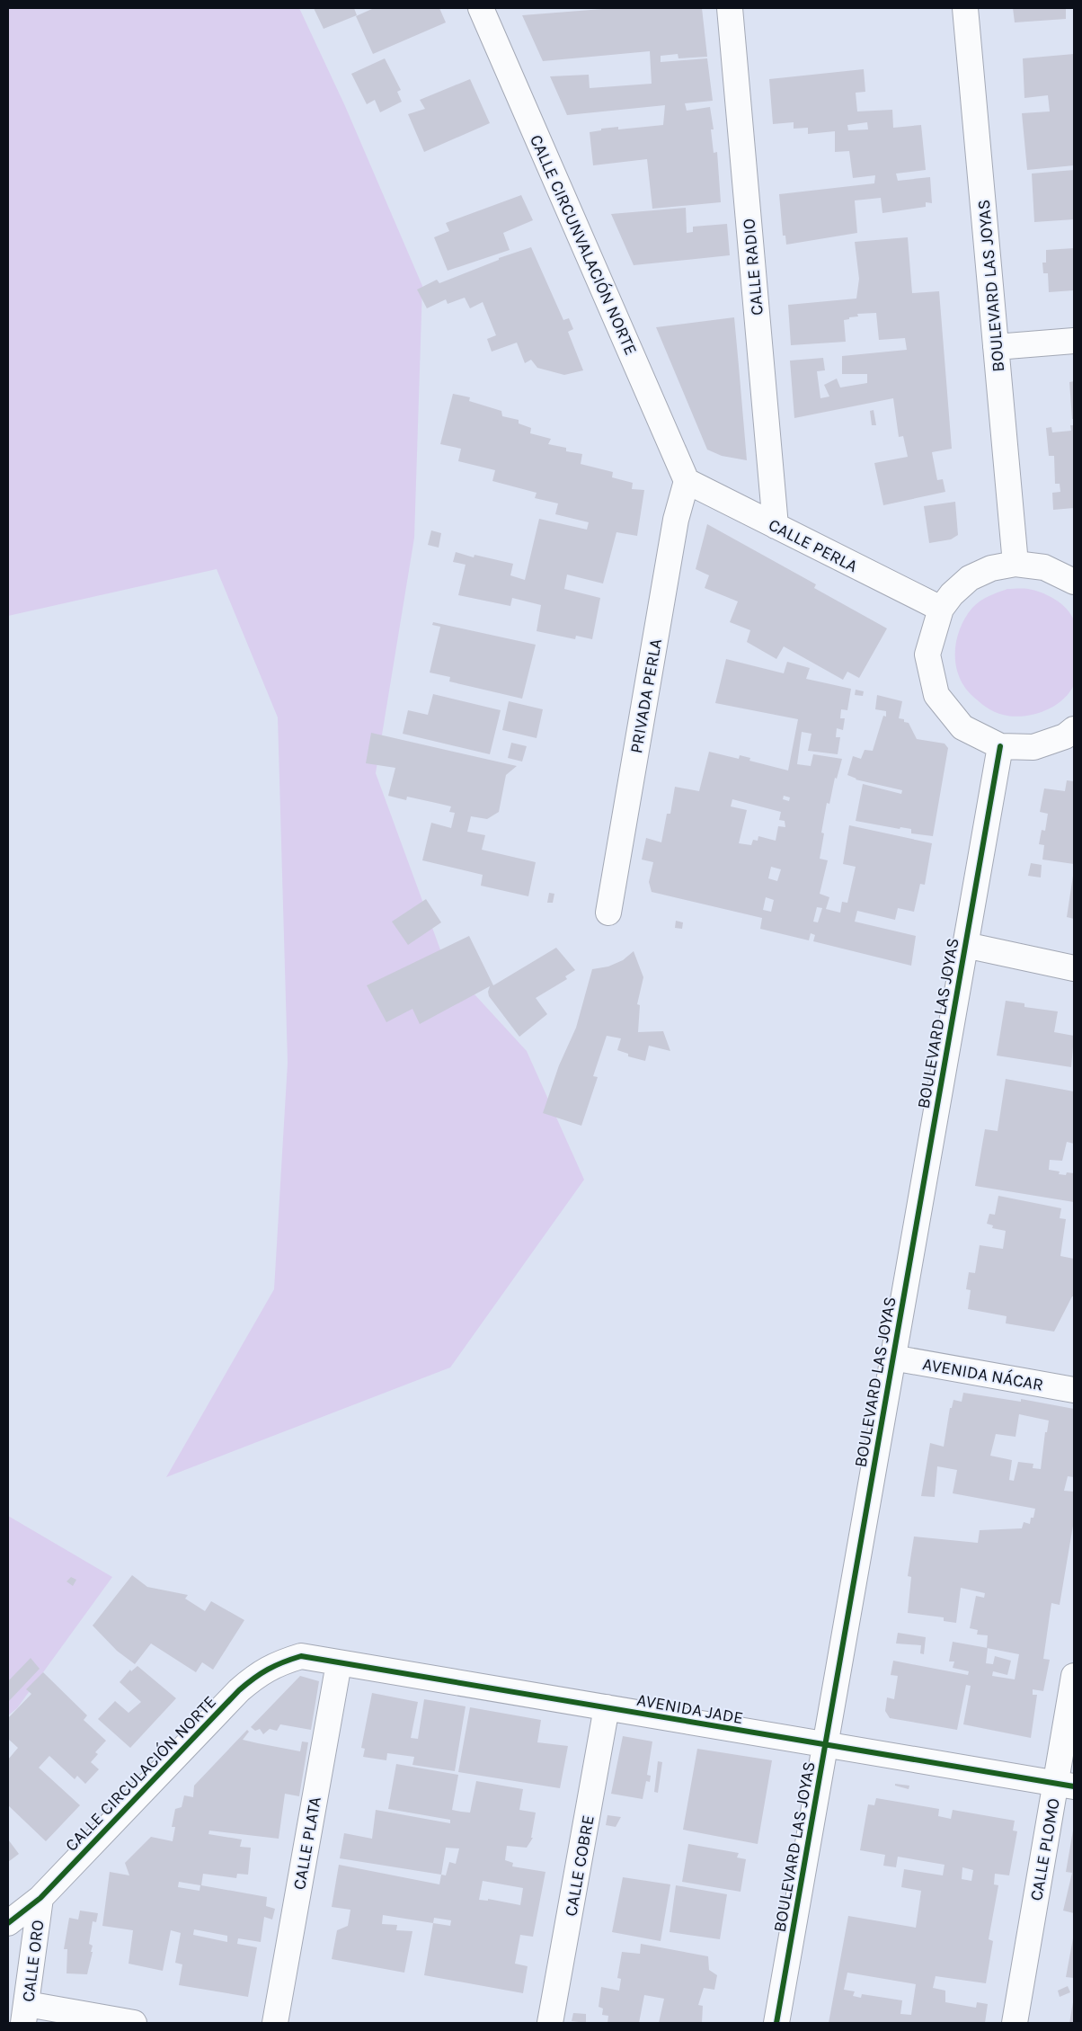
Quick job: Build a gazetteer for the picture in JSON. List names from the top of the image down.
{
  "streets": {
    "street": [
      "CALLE CIRCUNVALACIÓN NORTE",
      "CALLE RADIO",
      "BOULEVARD LAS JOYAS",
      "CALLE PERLA",
      "PRIVADA PERLA",
      "AVENIDA NÁCAR",
      "AVENIDA JADE",
      "CALLE CIRCULACIÓN NORTE",
      "CALLE PLATA",
      "CALLE PLOMO",
      "CALLE COBRE",
      "CALLE ORO"
    ]
  },
  "crossings": [
    ["CALLE CIRCUNVALACIÓN NORTE", "CALLE PERLA"],
    ["CALLE CIRCUNVALACIÓN NORTE", "PRIVADA PERLA"],
    ["CALLE RADIO", "CALLE PERLA"],
    ["BOULEVARD LAS JOYAS", "AVENIDA NÁCAR"],
    ["BOULEVARD LAS JOYAS", "AVENIDA JADE"],
    ["CALLE PERLA", "PRIVADA PERLA"],
    ["AVENIDA JADE", "CALLE CIRCULACIÓN NORTE"],
    ["AVENIDA JADE", "CALLE PLATA"],
    ["AVENIDA JADE", "CALLE PLOMO"],
    ["AVENIDA JADE", "CALLE COBRE"],
    ["CALLE CIRCULACIÓN NORTE", "CALLE ORO"]
  ]
}
